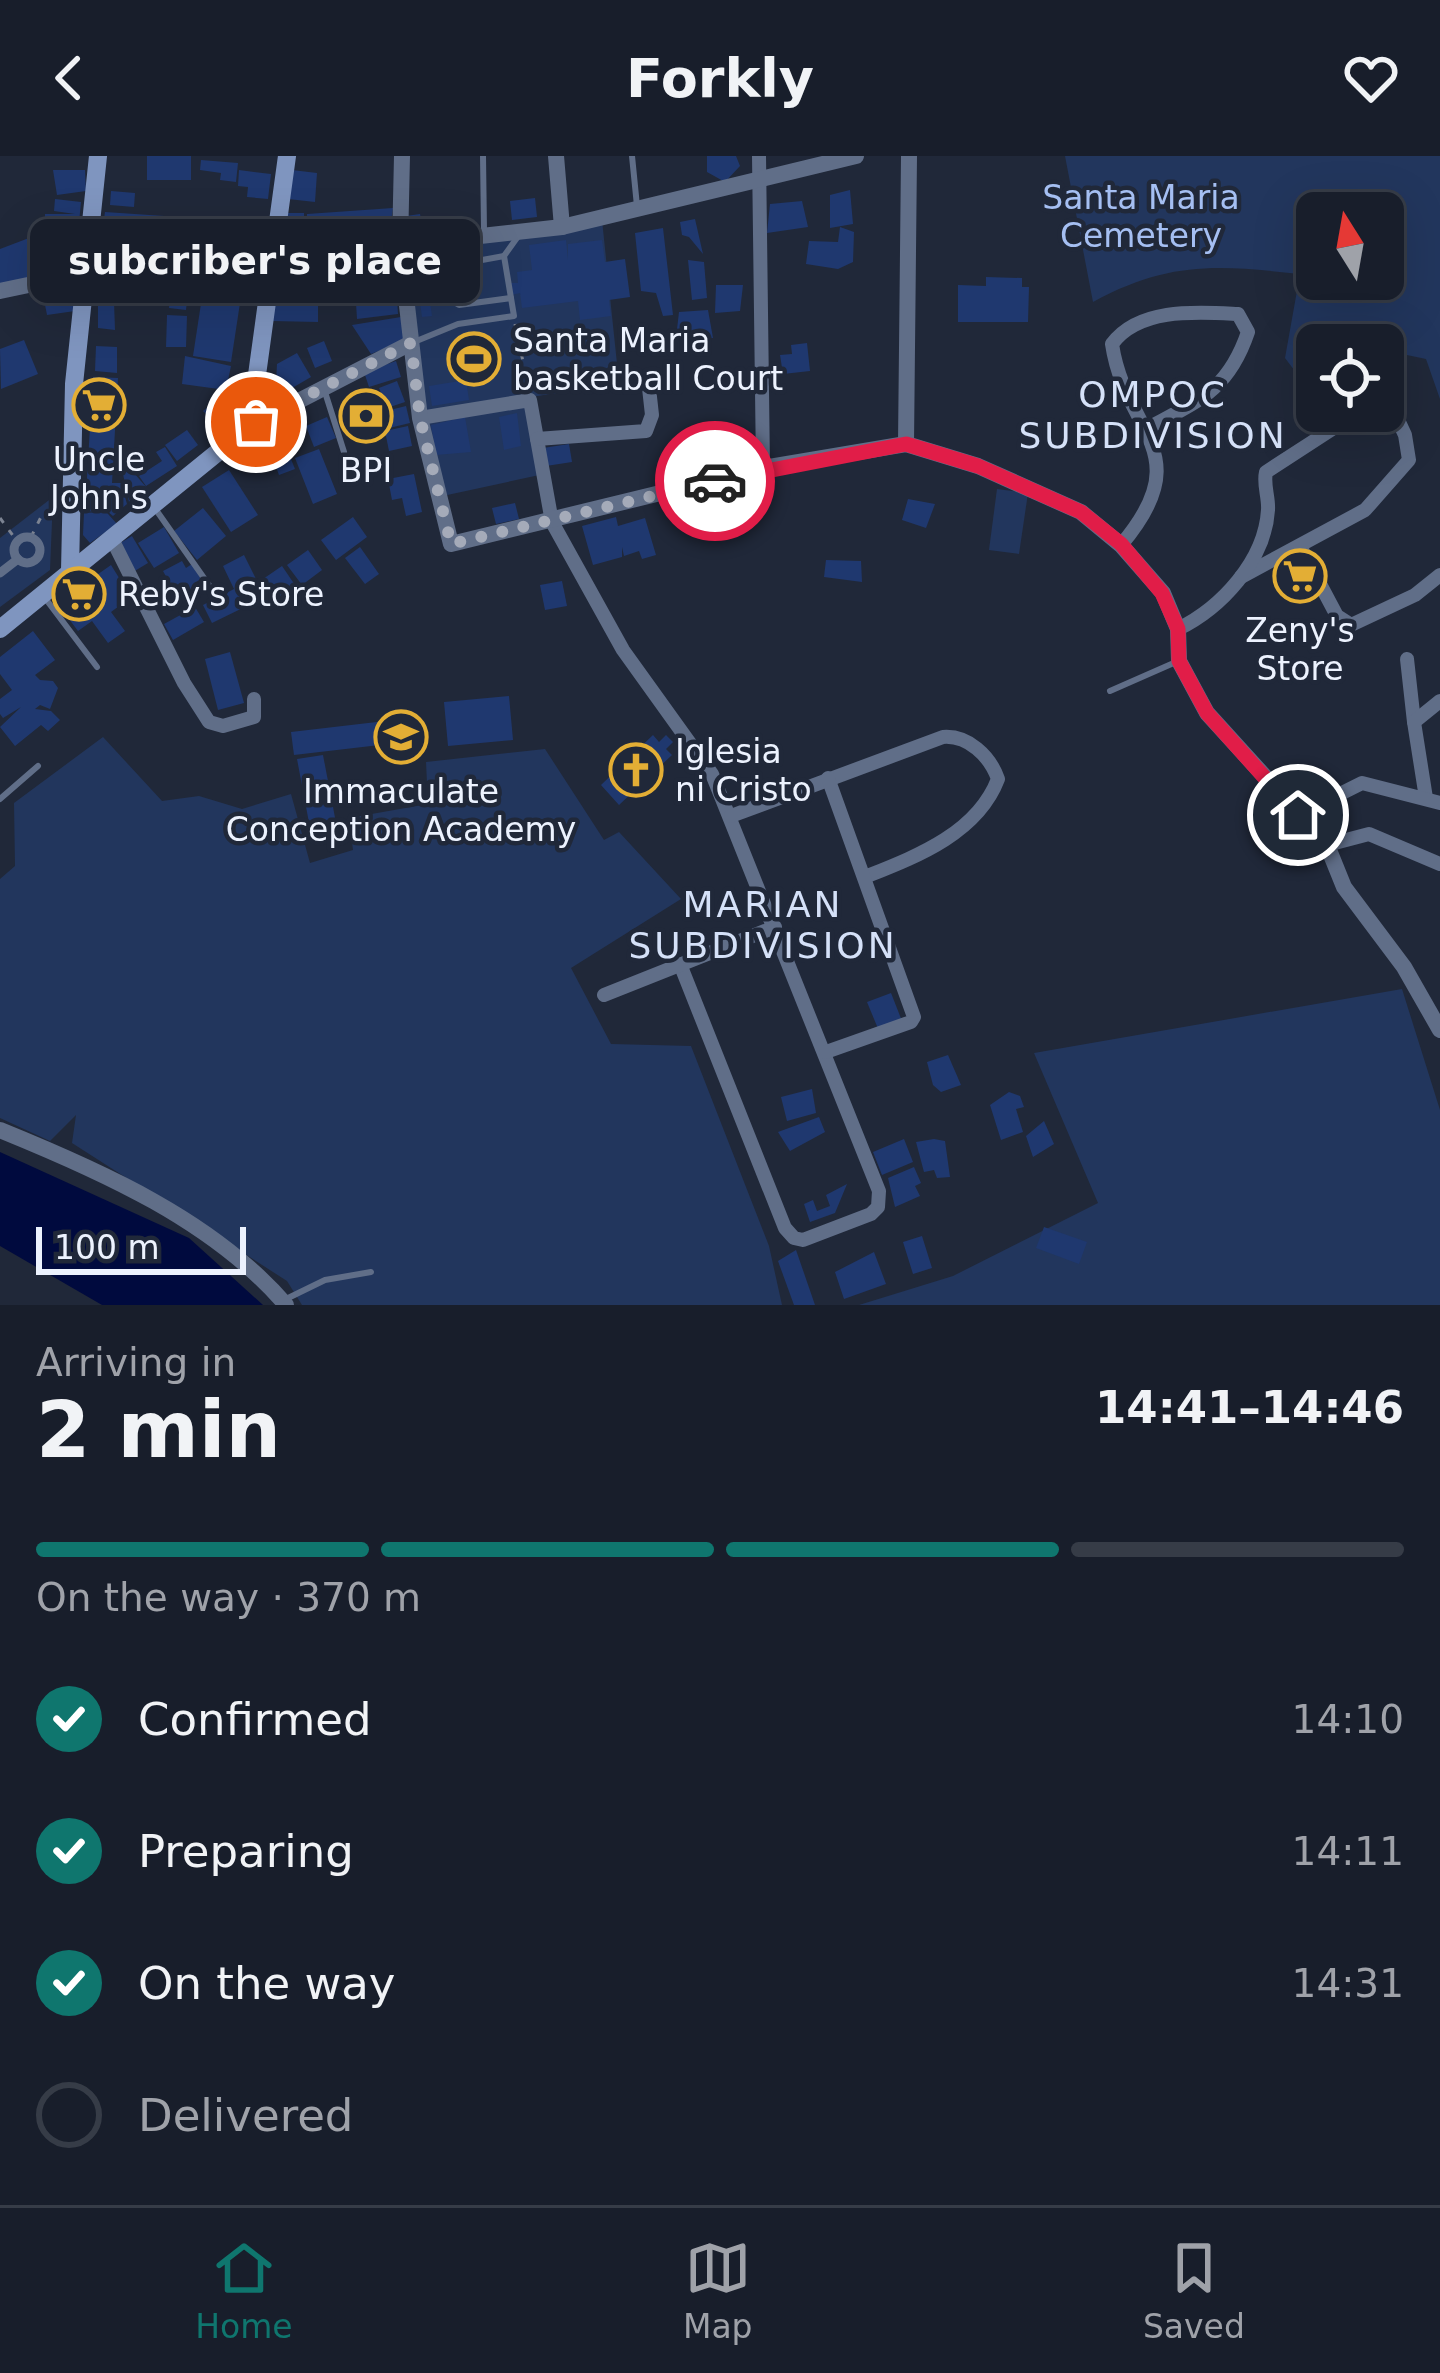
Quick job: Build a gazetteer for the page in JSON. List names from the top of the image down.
{
  "districts": ["OMPOC SUBDIVISION", "MARIAN SUBDIVISION"],
  "parks": ["Santa Maria Cemetery"],
  "places": {
    "sports": ["Santa Maria basketball Court"],
    "supermarket": ["Uncle John's", "Zeny's Store", "Reby's Store"],
    "bank": ["BPI"],
    "other": ["subcriber's place"],
    "school or university": ["Immaculate Conception Academy"],
    "church": ["Iglesia ni Cristo"]
  },
  "scale_bar": "100 m",
  "north": "top",
  "page": {
    "header": "Forkly",
    "bubble": "subcriber's place",
    "scale": "100 m",
    "heading": ["2 min", "Arriving in", "14:41–14:46"],
    "bar": "On the way · 370 m",
    "list": [
      ["Confirmed", "14:10"],
      ["Preparing", "14:11"],
      ["On the way", "14:31"],
      "Delivered"
    ],
    "tabs": ["Home", "Map", "Saved"]
  }
}
